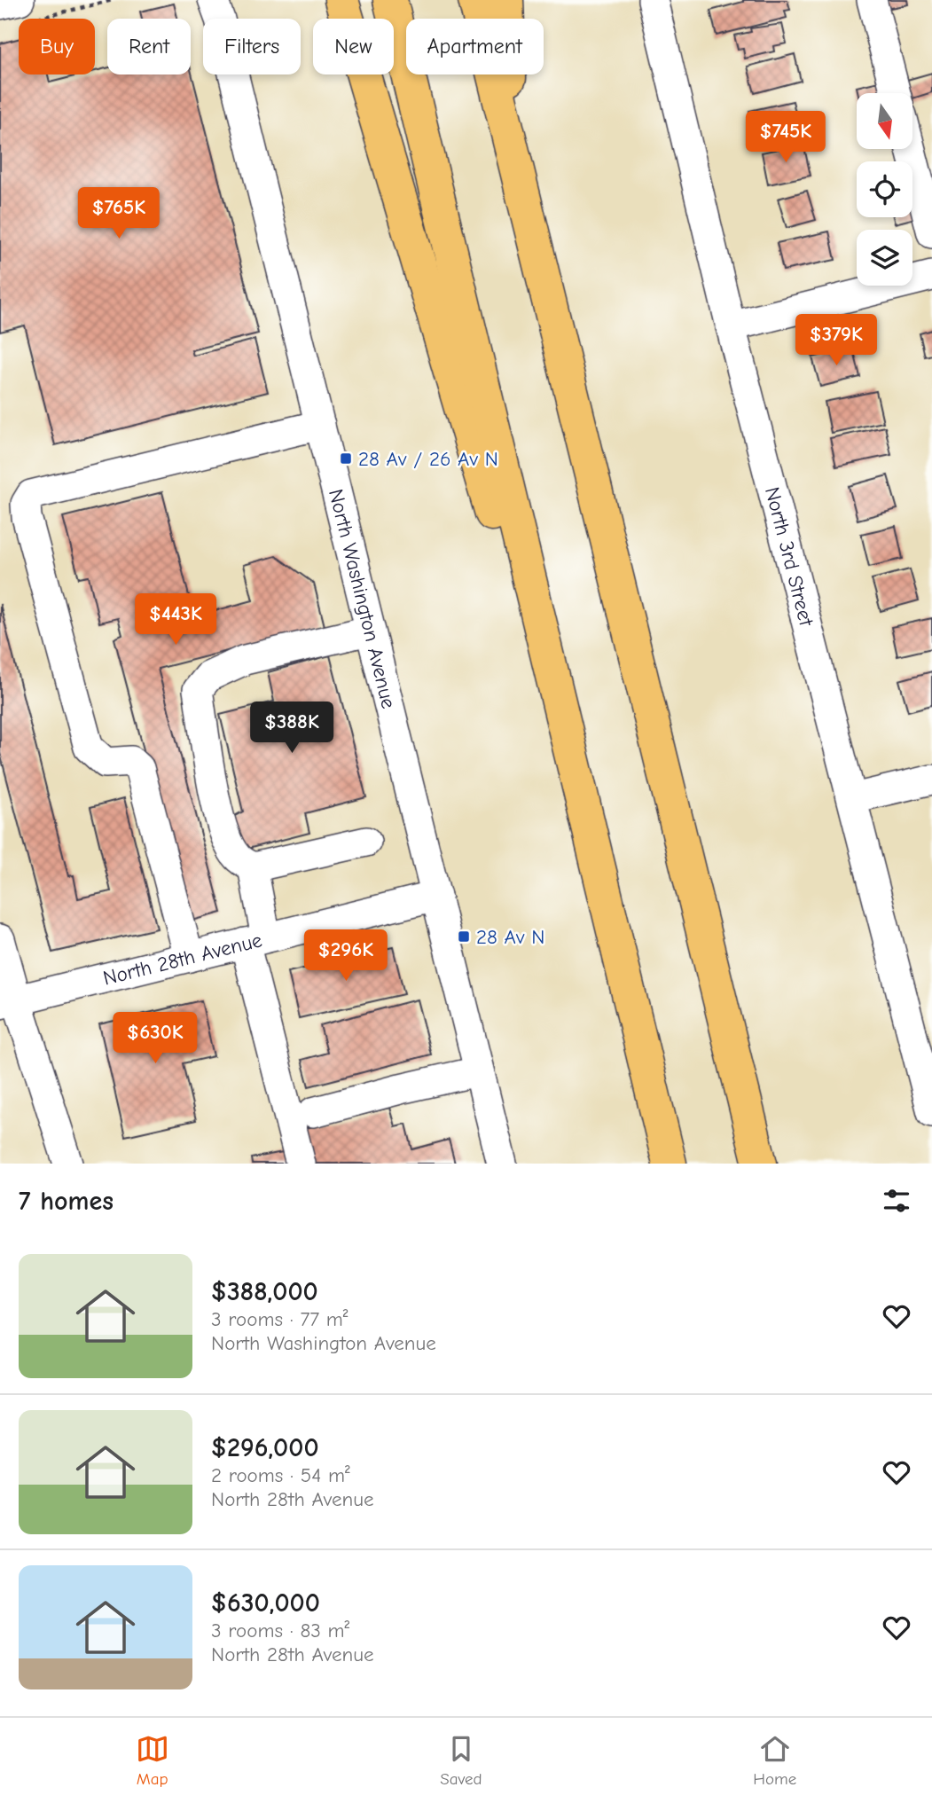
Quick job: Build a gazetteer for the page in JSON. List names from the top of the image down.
{
  "streets": {
    "street": ["North 3rd Street", "North Washington Avenue", "North 28th Avenue"]
  },
  "crossings": [
    ["North Washington Avenue", "North 28th Avenue"]
  ],
  "places": {
    "transit": ["28 Av / 26 Av N", "28 Av N"]
  },
  "north": "bottom",
  "page": {
    "chip": [
      "Buy",
      "Rent",
      "Filters",
      "New",
      "Apartment"
    ],
    "price": [
      "$745K",
      "$765K",
      "$379K",
      "$443K",
      "$388K",
      "$296K",
      "$630K"
    ],
    "heading": "7 homes",
    "list": [
      {
        "name": "$388,000",
        "note": "3 rooms · 77 m² · North Washington Avenue"
      },
      {
        "name": "$296,000",
        "note": "2 rooms · 54 m² · North 28th Avenue"
      },
      {
        "name": "$630,000",
        "note": "3 rooms · 83 m² · North 28th Avenue"
      }
    ],
    "tabs": ["Map", "Saved", "Home"]
  }
}
